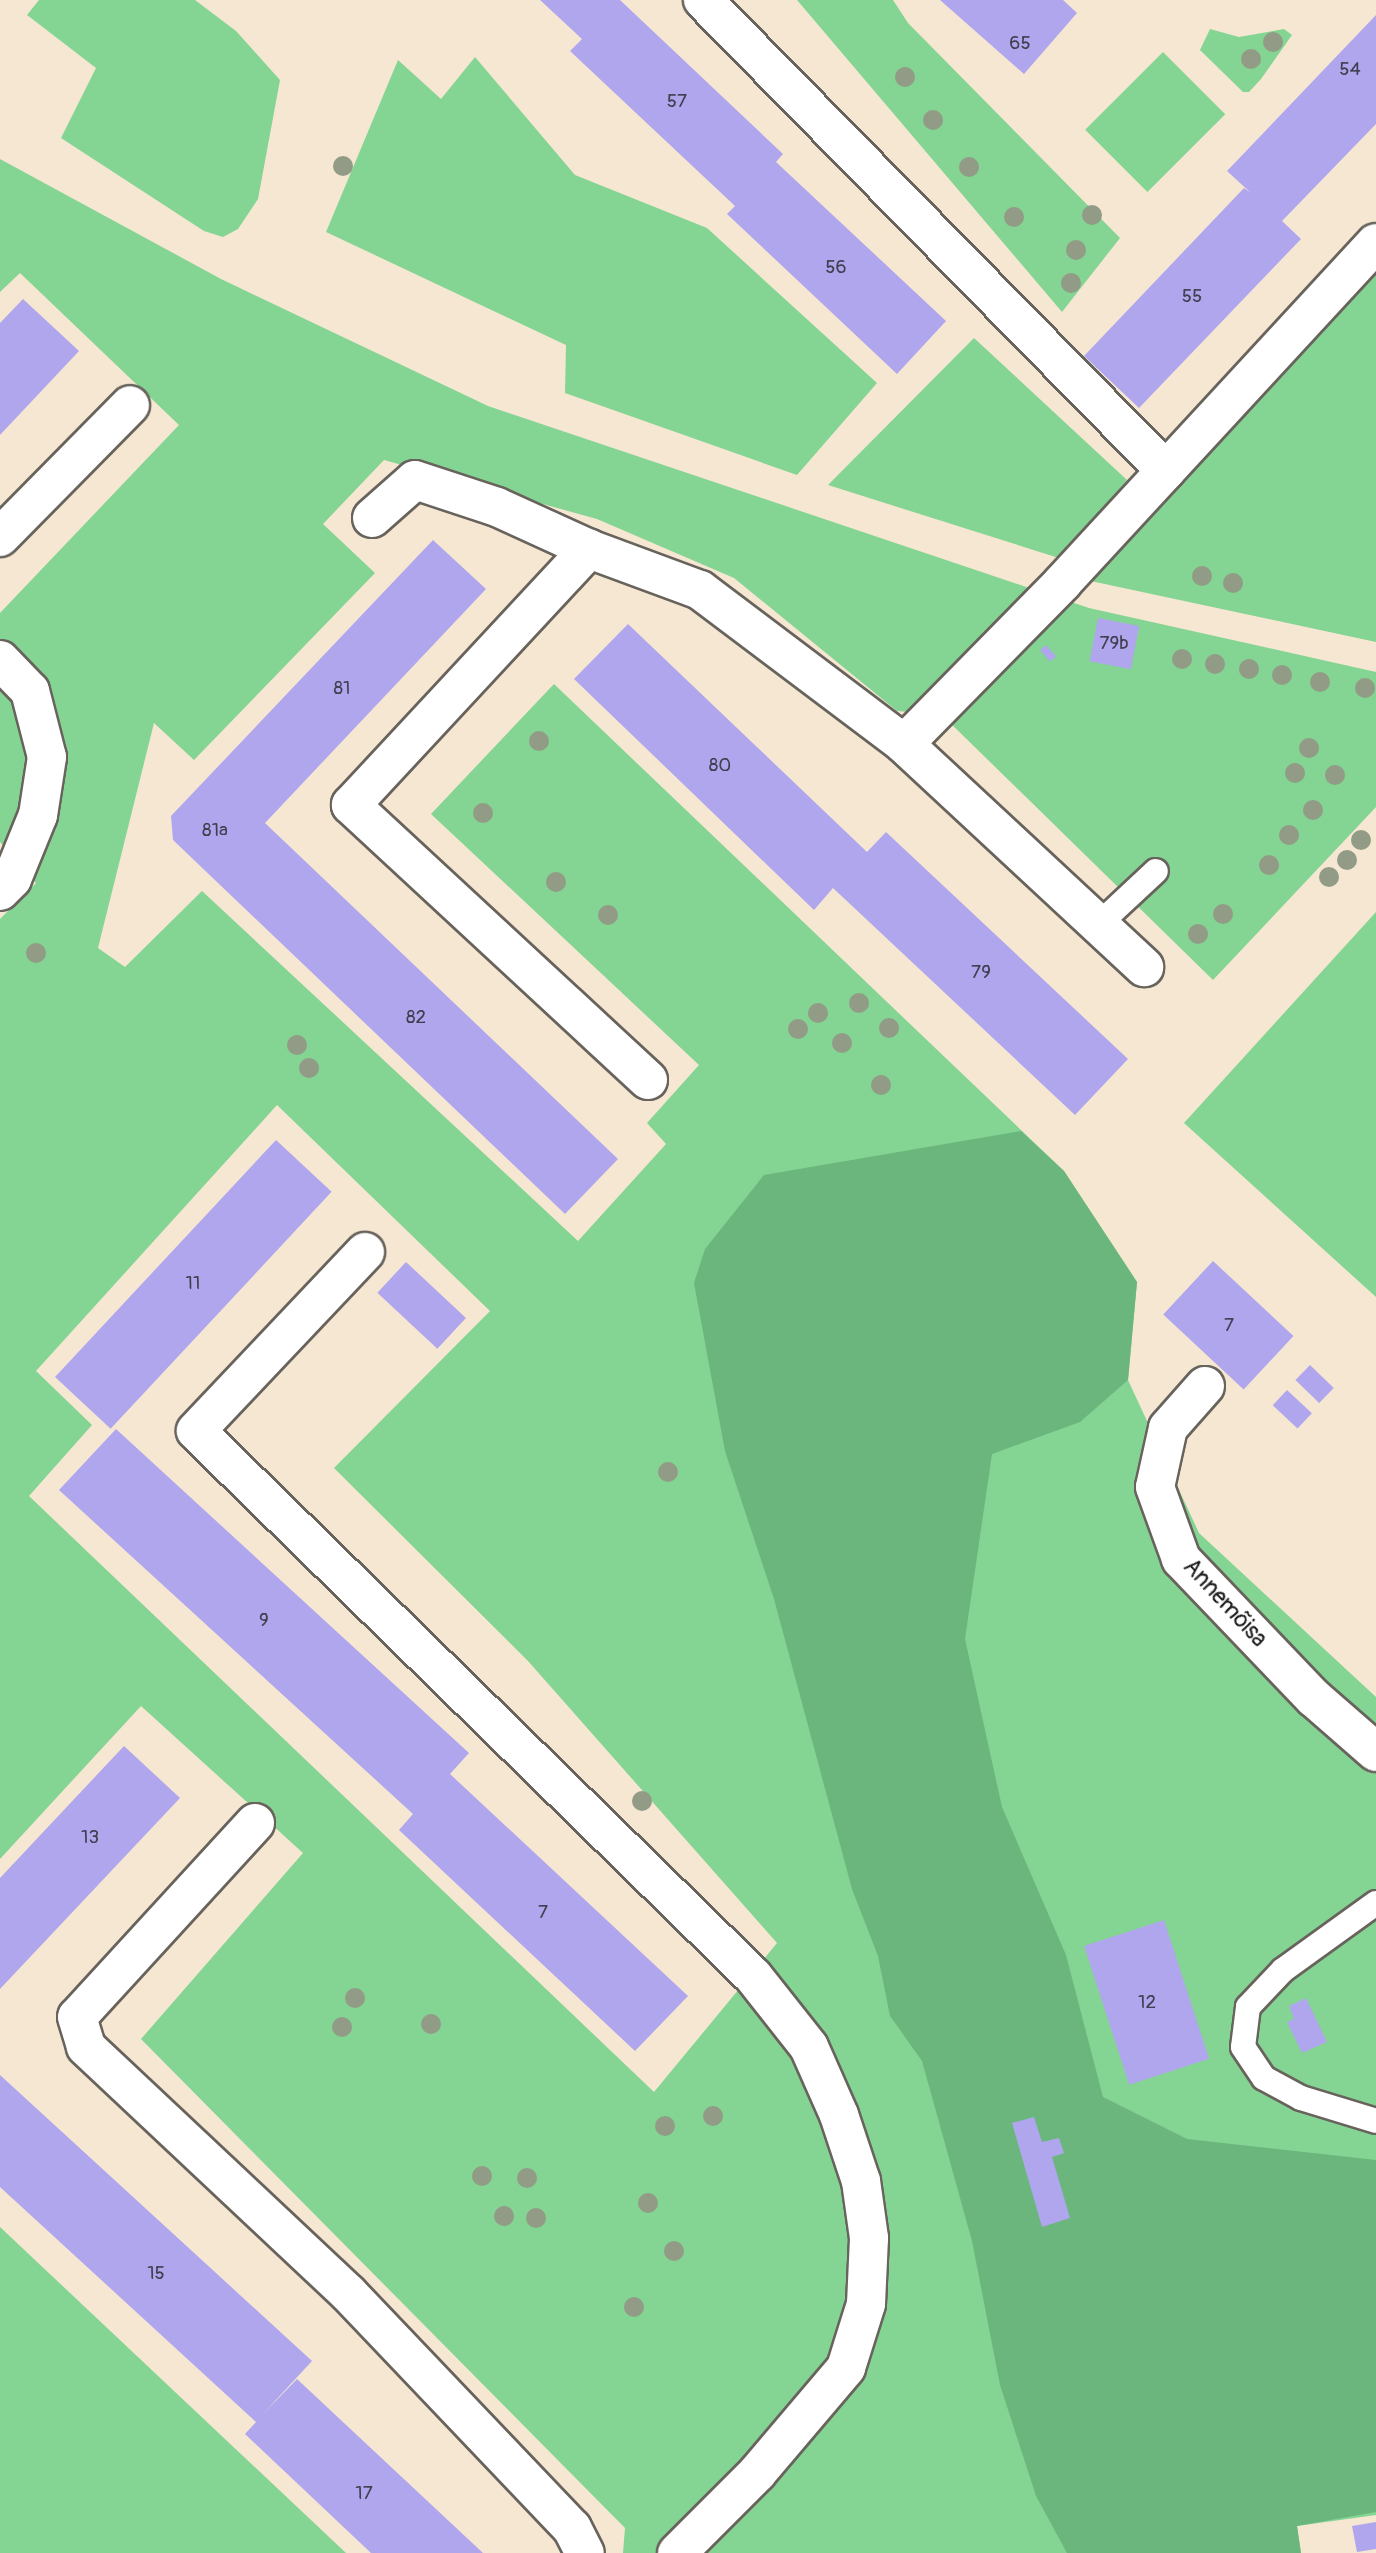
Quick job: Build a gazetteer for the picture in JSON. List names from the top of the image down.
{
  "streets": {
    "street": ["Annemõisa"]
  },
  "house_numbers": [
    "65",
    "54",
    "57",
    "56",
    "55",
    "79b",
    "81",
    "80",
    "81a",
    "79",
    "82",
    "11",
    "7",
    "9",
    "13",
    "7",
    "12",
    "15",
    "17"
  ]
}
